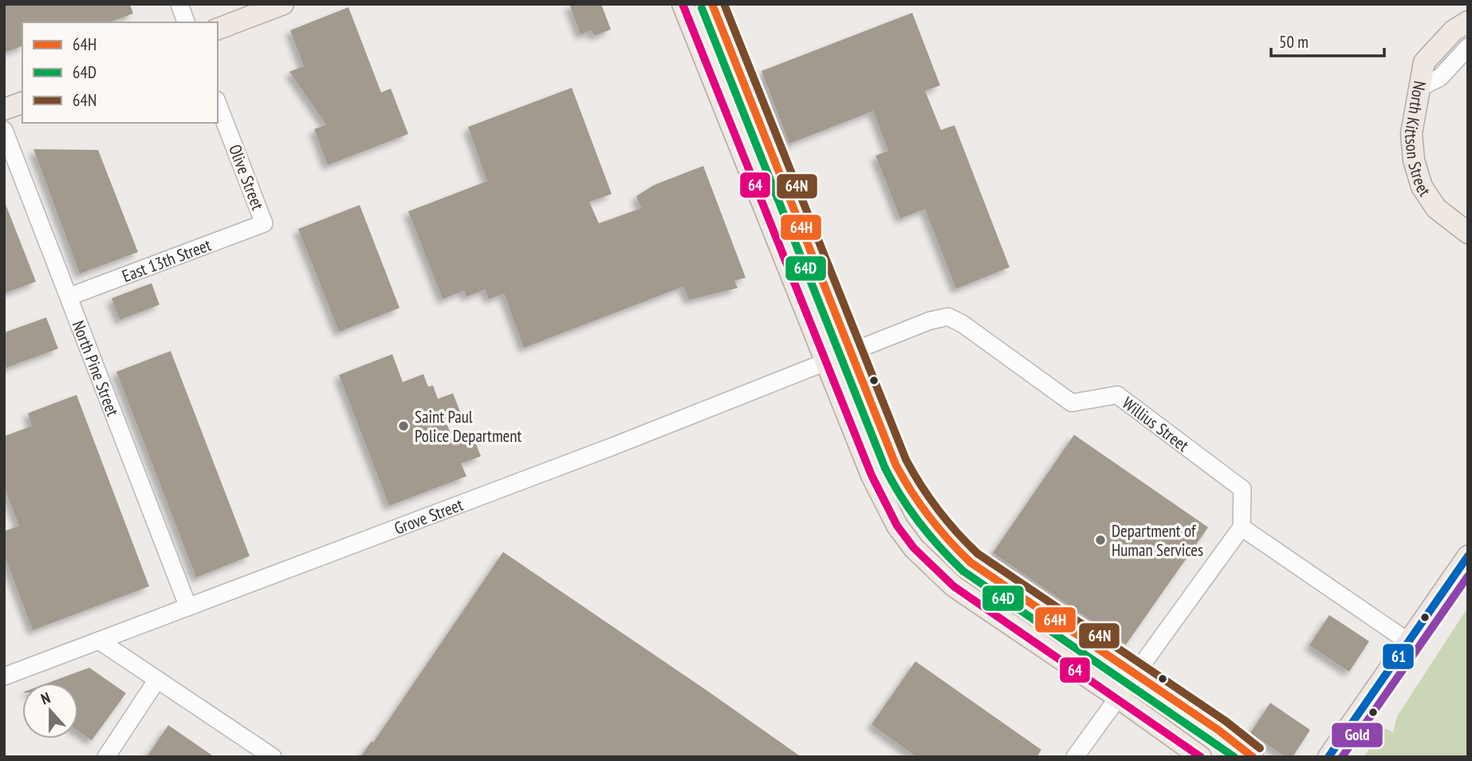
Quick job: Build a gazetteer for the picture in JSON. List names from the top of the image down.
{
  "streets": {
    "main road": ["North Kittson Street"],
    "street": [
      "Olive Street",
      "East 13th Street",
      "North Pine Street",
      "Willius Street",
      "Grove Street"
    ]
  },
  "crossings": [
    ["Olive Street", "East 13th Street"],
    ["East 13th Street", "North Pine Street"],
    ["North Pine Street", "Grove Street"],
    ["Willius Street", "Grove Street"]
  ],
  "places": ["Saint Paul Police Department", "Department of Human Services"],
  "lines": [
    "transit line 64H",
    "transit line 64N",
    "transit line 64",
    "transit line 64D",
    "transit line 61",
    "transit line Gold"
  ],
  "legend": ["64H", "64D", "64N"],
  "scale_bar": "50 m",
  "north": "top"
}
